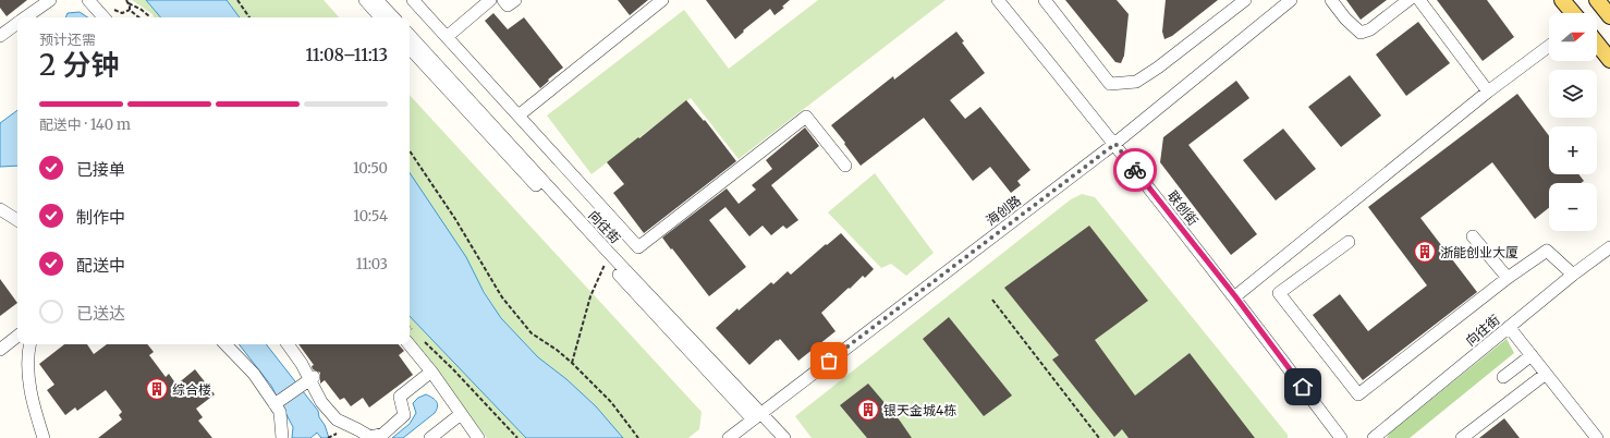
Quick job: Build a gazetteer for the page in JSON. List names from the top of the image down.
{
  "streets": {
    "street": ["联创街", "海创路", "向往街"]
  },
  "crossings": [
    ["联创街", "海创路"],
    ["海创路", "向往街"]
  ],
  "places": {
    "building": ["浙能创业大厦", "综合楼", "银天金城4栋"]
  },
  "north": "right",
  "page": {
    "map_buttons": ["+", "−"],
    "heading": ["2 分钟", "预计还需", "11:08–11:13"],
    "bar": "配送中 · 140 m",
    "list": [
      ["已接单", "10:50"],
      ["制作中", "10:54"],
      ["配送中", "11:03"],
      "已送达"
    ]
  }
}
